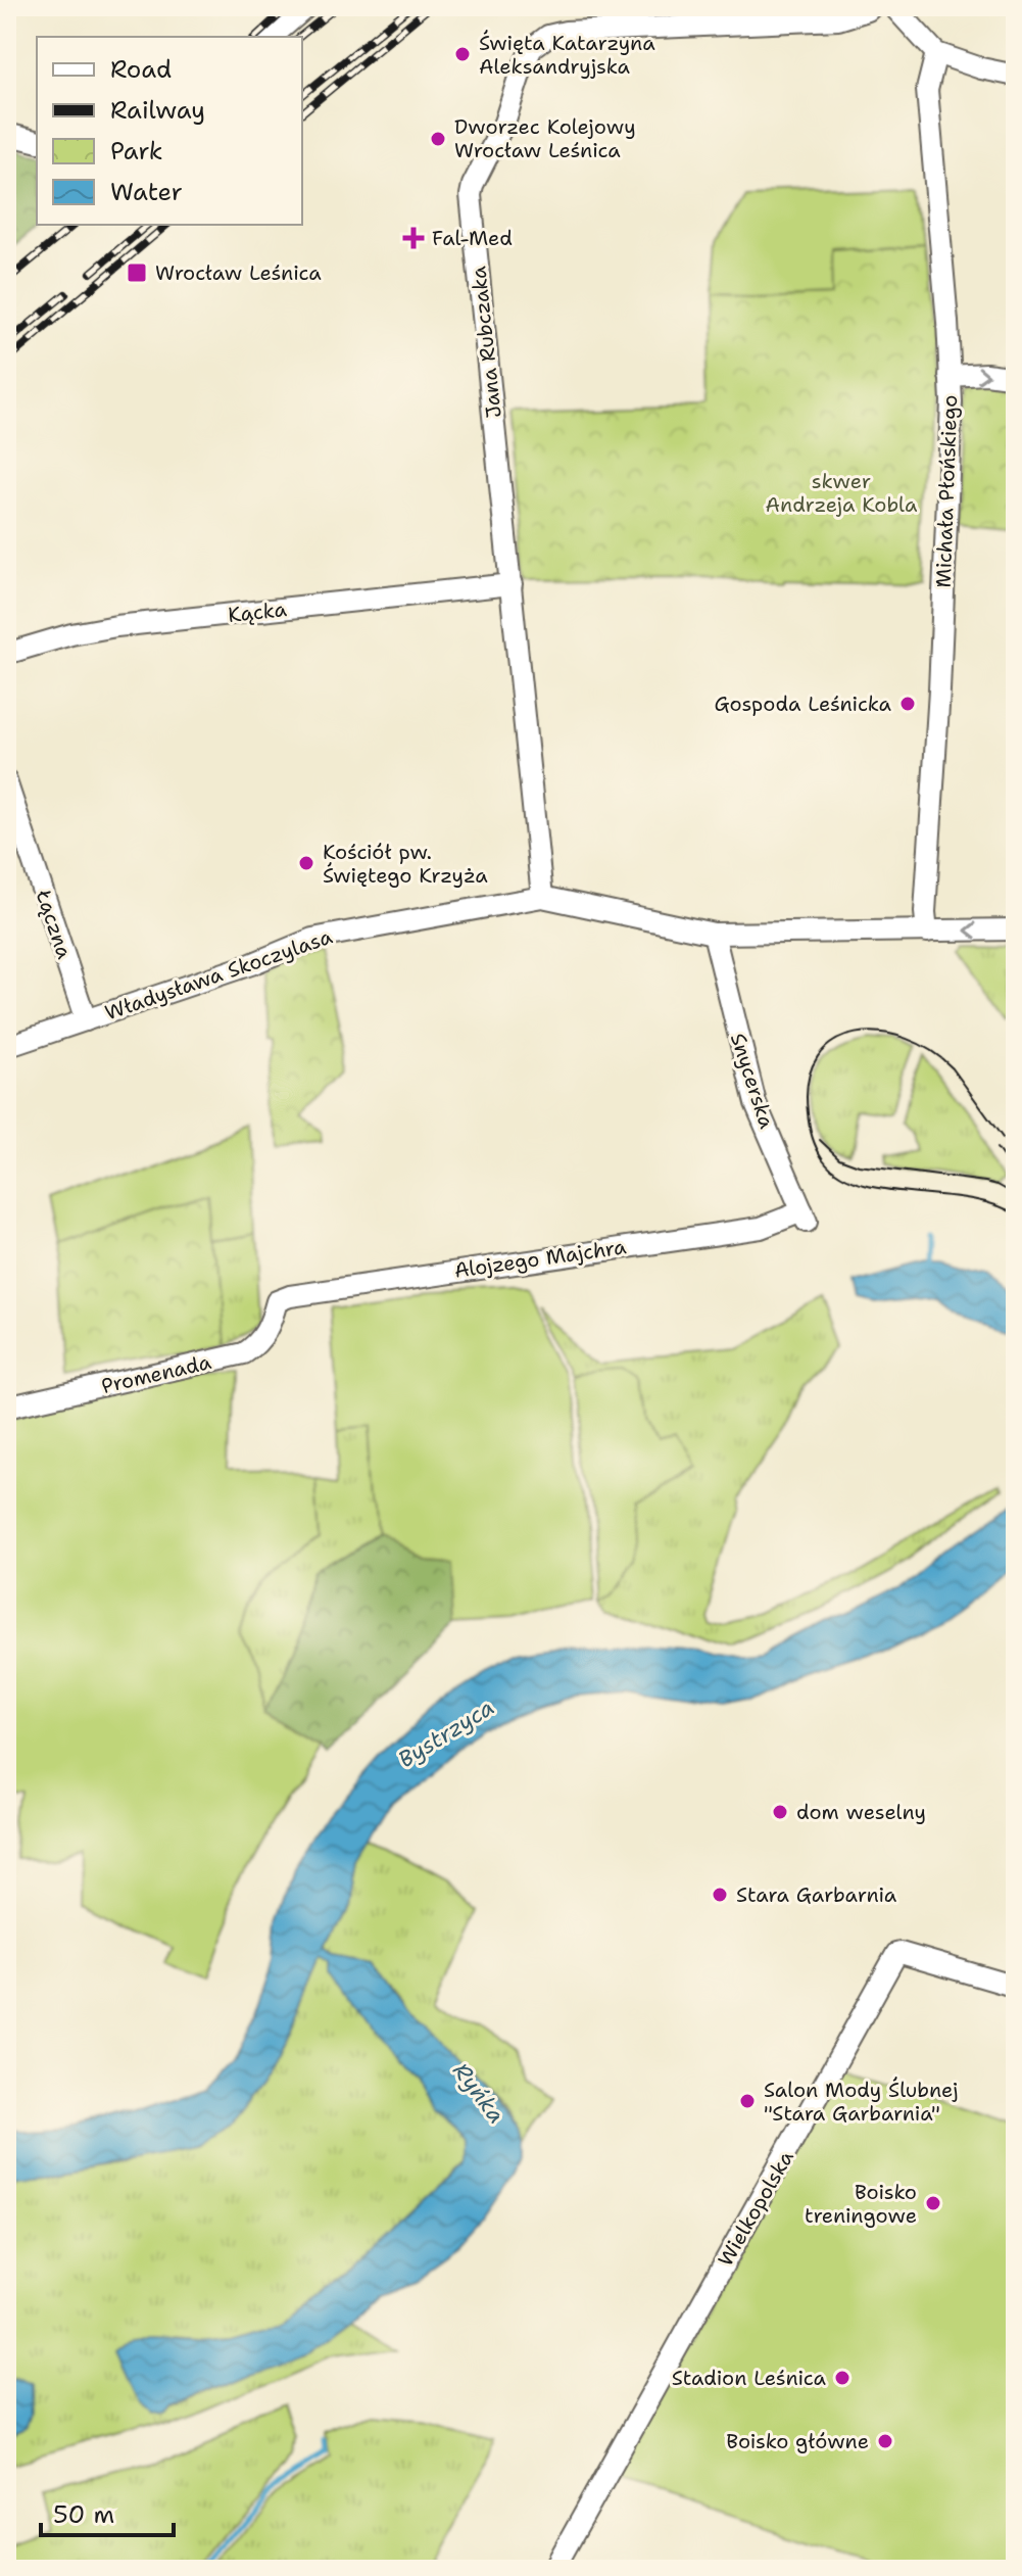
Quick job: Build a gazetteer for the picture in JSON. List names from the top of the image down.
{
  "streets": {
    "street": [
      "Jana Rubczaka",
      "Michała Płońskiego",
      "Kącka",
      "Łączna",
      "Władysława Skoczylasa",
      "Snycerska",
      "Alojzego Majchra",
      "Promenada",
      "Wielkopolska"
    ]
  },
  "crossings": [
    ["Jana Rubczaka", "Kącka"],
    ["Jana Rubczaka", "Władysława Skoczylasa"],
    ["Michała Płońskiego", "Władysława Skoczylasa"],
    ["Łączna", "Władysława Skoczylasa"],
    ["Władysława Skoczylasa", "Snycerska"],
    ["Snycerska", "Alojzego Majchra"],
    ["Alojzego Majchra", "Promenada"]
  ],
  "water": ["Bystrzyca", "Ryńka"],
  "parks": ["skwer Andrzeja Kobla"],
  "places": {
    "other": [
      "Święta Katarzyna Aleksandryjska",
      "Dworzec Kolejowy Wrocław Leśnica",
      "Gospoda Leśnicka",
      "Kościół pw. Świętego Krzyża",
      "dom weselny",
      "Stara Garbarnia",
      "Salon Mody Ślubnej \"Stara Garbarnia\"",
      "Boisko treningowe",
      "Stadion Leśnica",
      "Boisko główne"
    ],
    "health": ["Fal-Med"],
    "transit": ["Wrocław Leśnica"]
  },
  "legend": [
    "Road",
    "Railway",
    "Park",
    "Water"
  ],
  "scale_bar": "50 m"
}
